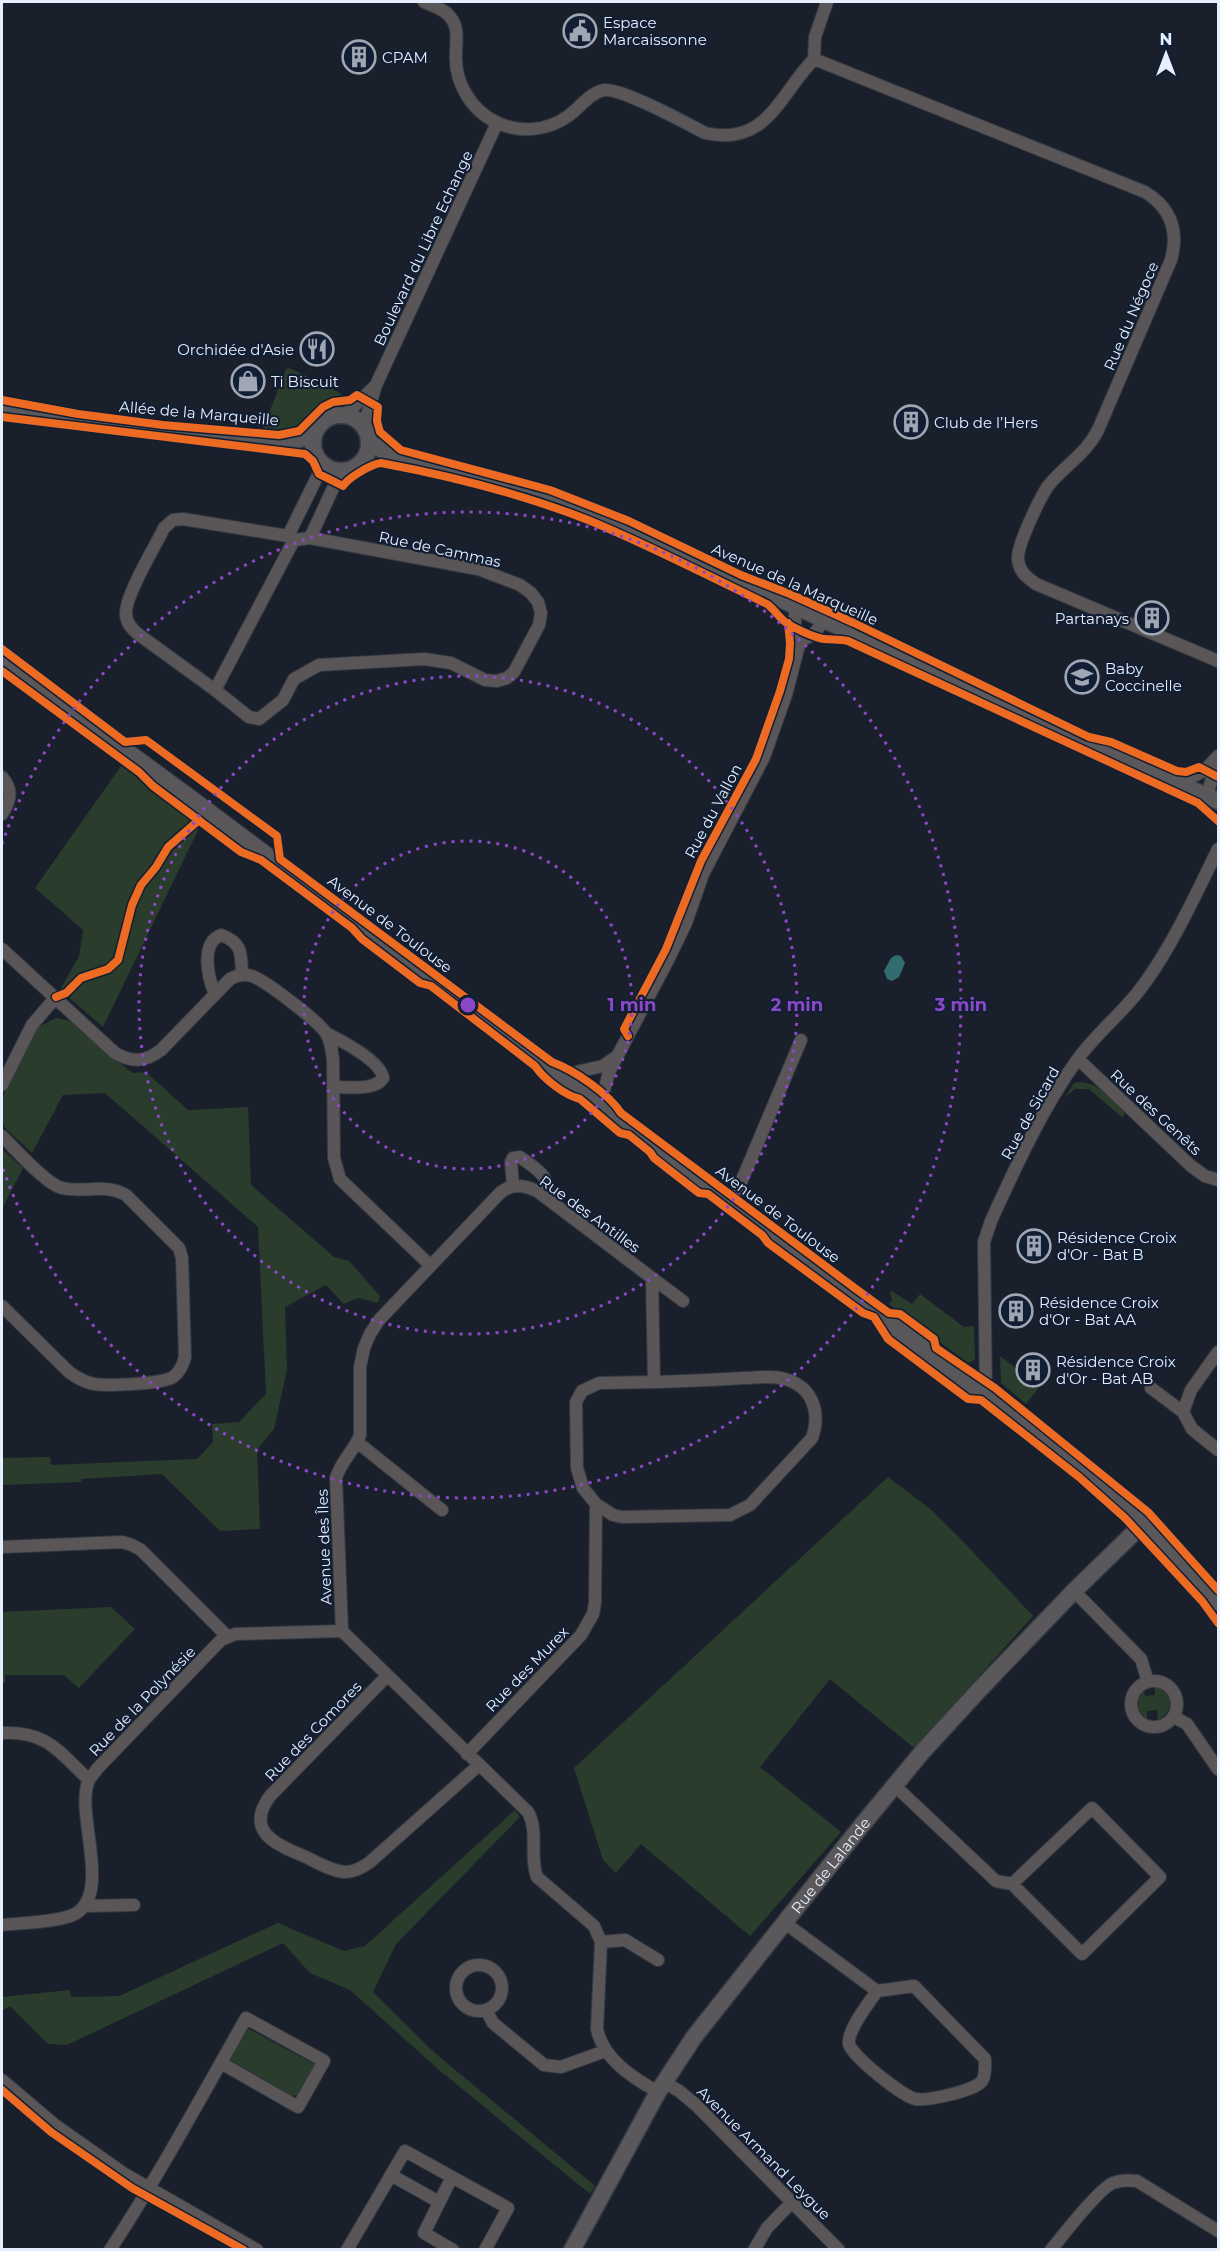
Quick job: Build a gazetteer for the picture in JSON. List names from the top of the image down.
{
  "streets": {
    "main road": ["Avenue de Toulouse"],
    "street": [
      "Boulevard du Libre Echange",
      "Rue du Négoce",
      "Allée de la Marqueille",
      "Rue de Cammas",
      "Avenue de la Marqueille",
      "Rue du Vallon",
      "Rue des Genêts",
      "Rue de Sicard",
      "Rue des Antilles",
      "Avenue des Îles",
      "Rue des Murex",
      "Rue de la Polynésie",
      "Rue des Comores",
      "Rue de Lalande",
      "Avenue Armand Leygue"
    ]
  },
  "crossings": [
    ["Boulevard du Libre Echange", "Allée de la Marqueille"],
    ["Boulevard du Libre Echange", "Avenue de la Marqueille"],
    ["Allée de la Marqueille", "Avenue de la Marqueille"],
    ["Avenue de la Marqueille", "Rue du Vallon"],
    ["Rue du Vallon", "Avenue de Toulouse"],
    ["Avenue de Toulouse", "Rue de Sicard"],
    ["Avenue de Toulouse", "Rue de Lalande"],
    ["Rue des Genêts", "Rue de Sicard"],
    ["Rue de Lalande", "Avenue Armand Leygue"]
  ],
  "places": {
    "public building": ["Espace Marcaissonne"],
    "building": [
      "CPAM",
      "Club de l’Hers",
      "Partanays",
      "Résidence Croix d'Or - Bat B",
      "Résidence Croix d'Or - Bat AA",
      "Résidence Croix d'Or - Bat AB"
    ],
    "restaurant": ["Orchidée d'Asie"],
    "shop": ["Ti Biscuit"],
    "school or university": ["Baby Coccinelle"]
  },
  "north": "top",
  "rings": ["1 min", "2 min", "3 min"]
}
